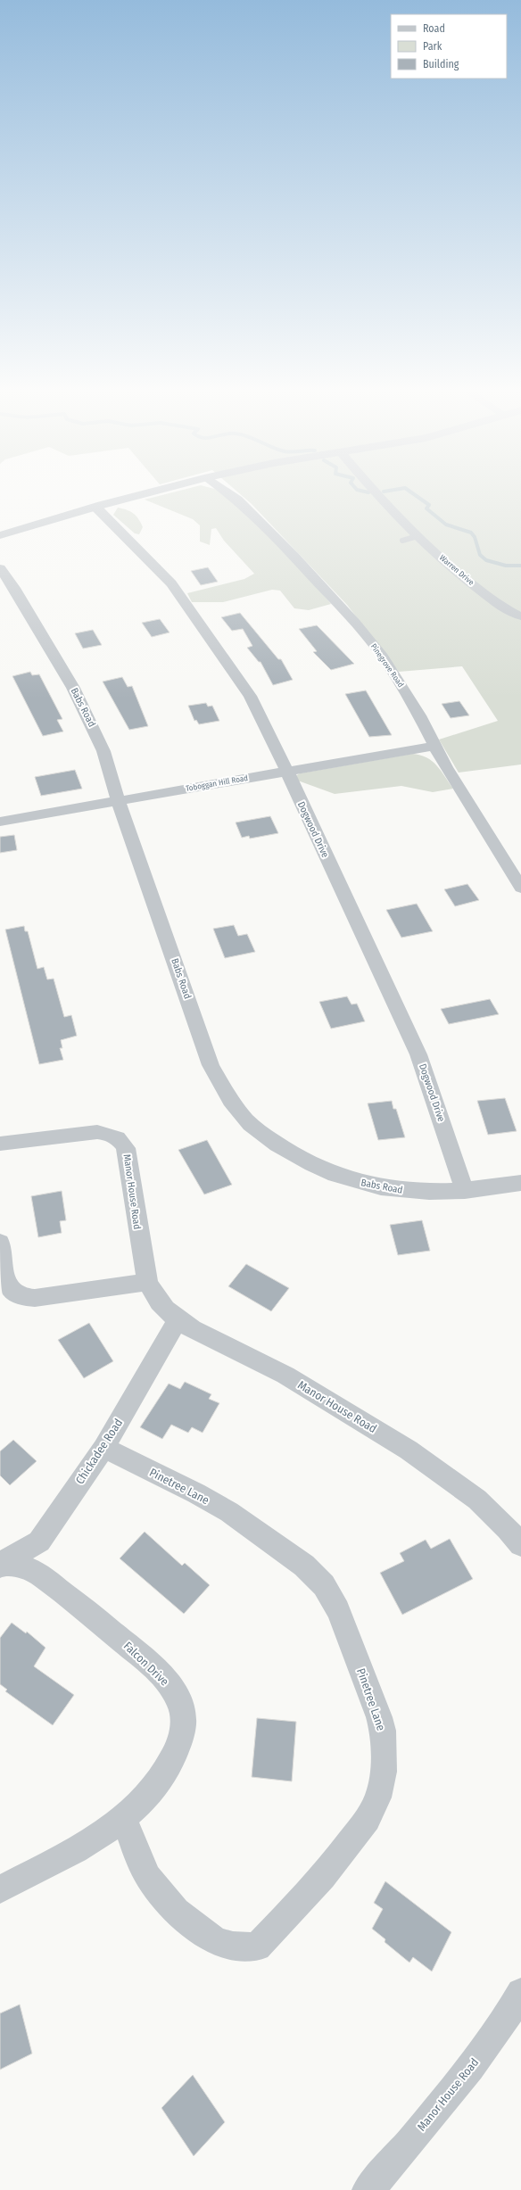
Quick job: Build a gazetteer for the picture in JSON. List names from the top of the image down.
{
  "streets": {
    "street": [
      "Warren Drive",
      "Pinegrove Road",
      "Babs Road",
      "Toboggan Hill Road",
      "Dogwood Drive",
      "Manor House Road",
      "Chickadee Road",
      "Pinetree Lane",
      "Falcon Drive"
    ]
  },
  "crossings": [
    ["Pinegrove Road", "Toboggan Hill Road"],
    ["Babs Road", "Toboggan Hill Road"],
    ["Babs Road", "Dogwood Drive"],
    ["Toboggan Hill Road", "Dogwood Drive"],
    ["Manor House Road", "Chickadee Road"],
    ["Chickadee Road", "Pinetree Lane"],
    ["Chickadee Road", "Falcon Drive"],
    ["Pinetree Lane", "Falcon Drive"]
  ],
  "legend": ["Road", "Park", "Building"]
}
